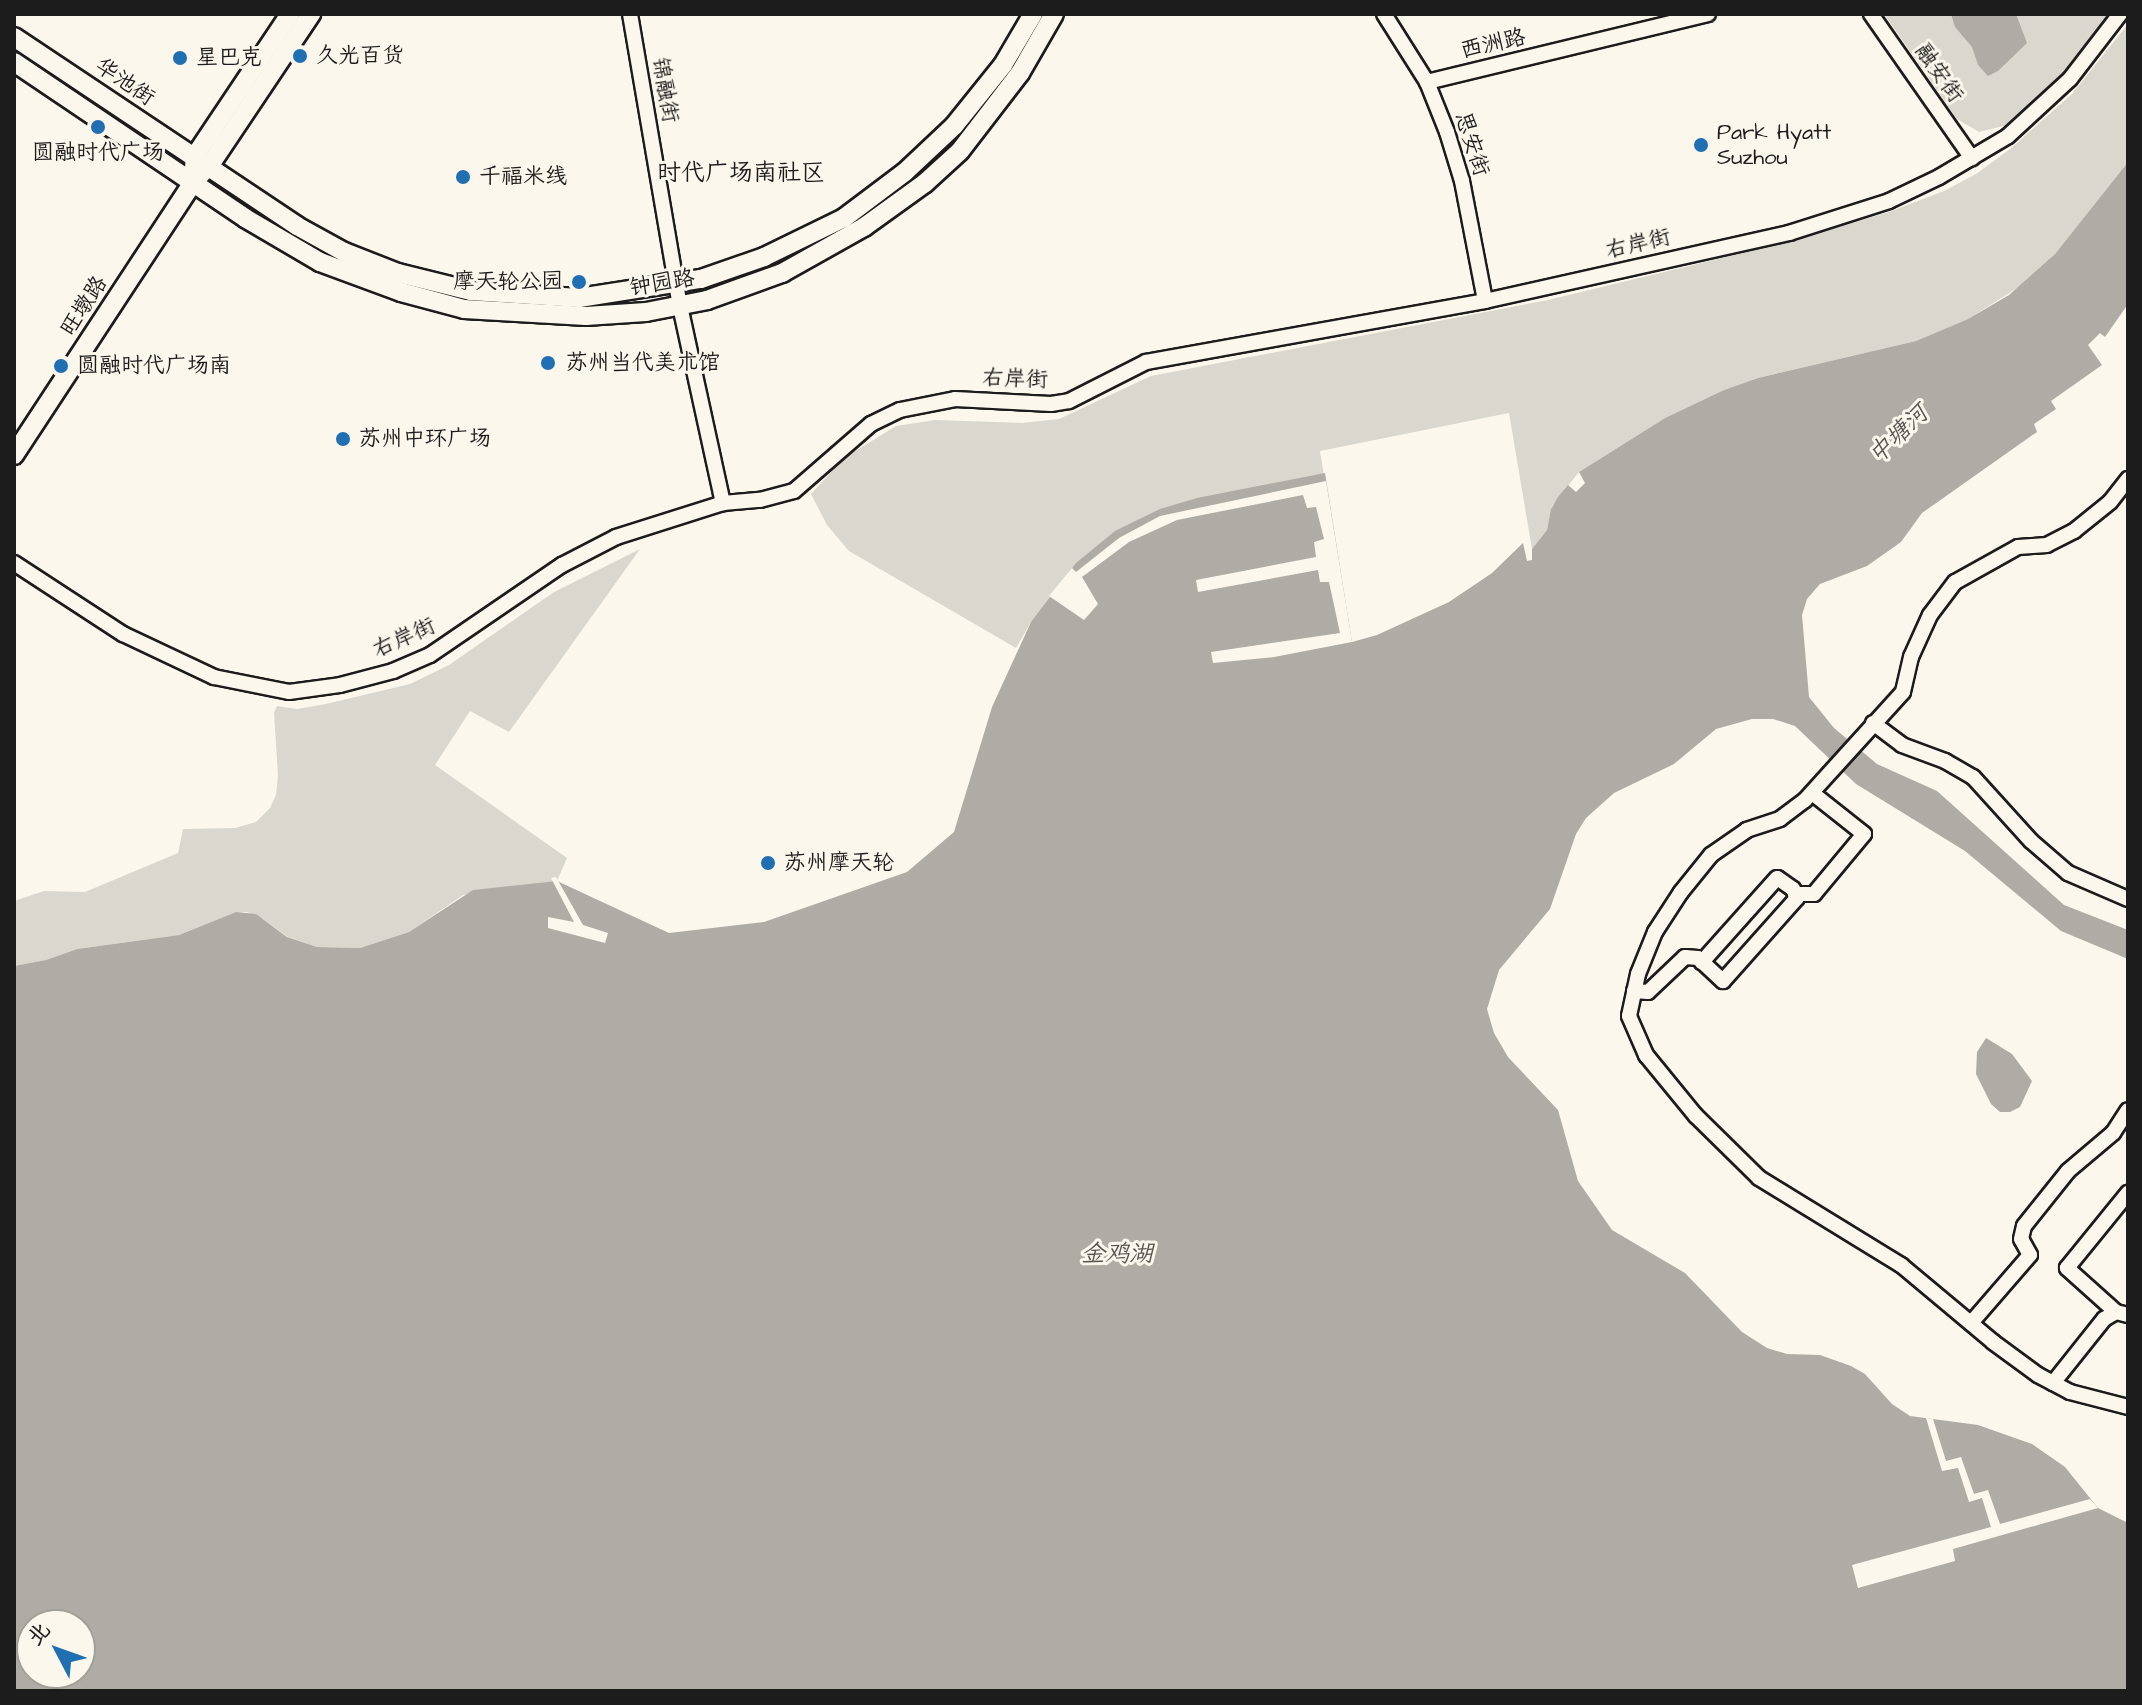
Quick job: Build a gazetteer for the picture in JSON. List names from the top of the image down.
{
  "streets": {
    "main road": ["华池街", "钟园路", "旺墩路"],
    "street": [
      "西洲路",
      "融安街",
      "锦融街",
      "思安街",
      "右岸街"
    ]
  },
  "crossings": [
    ["西洲路", "思安街"],
    ["融安街", "右岸街"],
    ["华池街", "钟园路"],
    ["华池街", "旺墩路"],
    ["锦融街", "右岸街"],
    ["锦融街", "钟园路"],
    ["思安街", "右岸街"],
    ["钟园路", "旺墩路"]
  ],
  "districts": ["时代广场南社区"],
  "water": ["中塘河", "金鸡湖"],
  "places": [
    "久光百货",
    "星巴克",
    "圆融时代广场",
    "Park Hyatt Suzhou",
    "千福米线",
    "摩天轮公园",
    "苏州当代美术馆",
    "圆融时代广场南",
    "苏州中环广场",
    "苏州摩天轮"
  ],
  "north": "top left"
}
